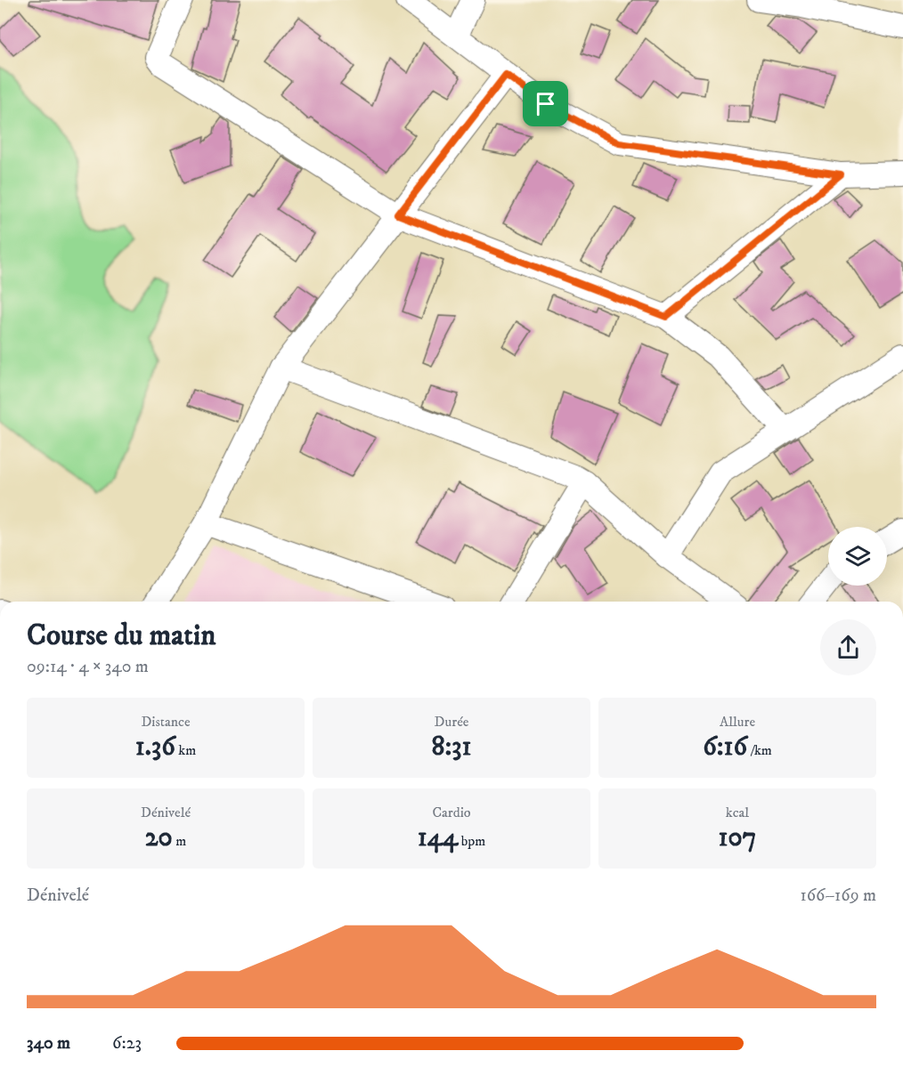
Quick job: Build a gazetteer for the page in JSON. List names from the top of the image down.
{
  "page": {
    "heading": ["Course du matin", "09:14 · 4 × 340 m"],
    "stats": [
      ["Distance", "1.36 km"],
      ["Durée", "8:31"],
      ["Allure", "6:16 /km"],
      ["Dénivelé", "20 m"],
      ["Cardio", "144 bpm"],
      ["kcal", "107"]
    ],
    "chart": ["Dénivelé", "166–169 m"],
    "list": [
      {
        "name": "340 m",
        "note": "6:23"
      }
    ]
  }
}
